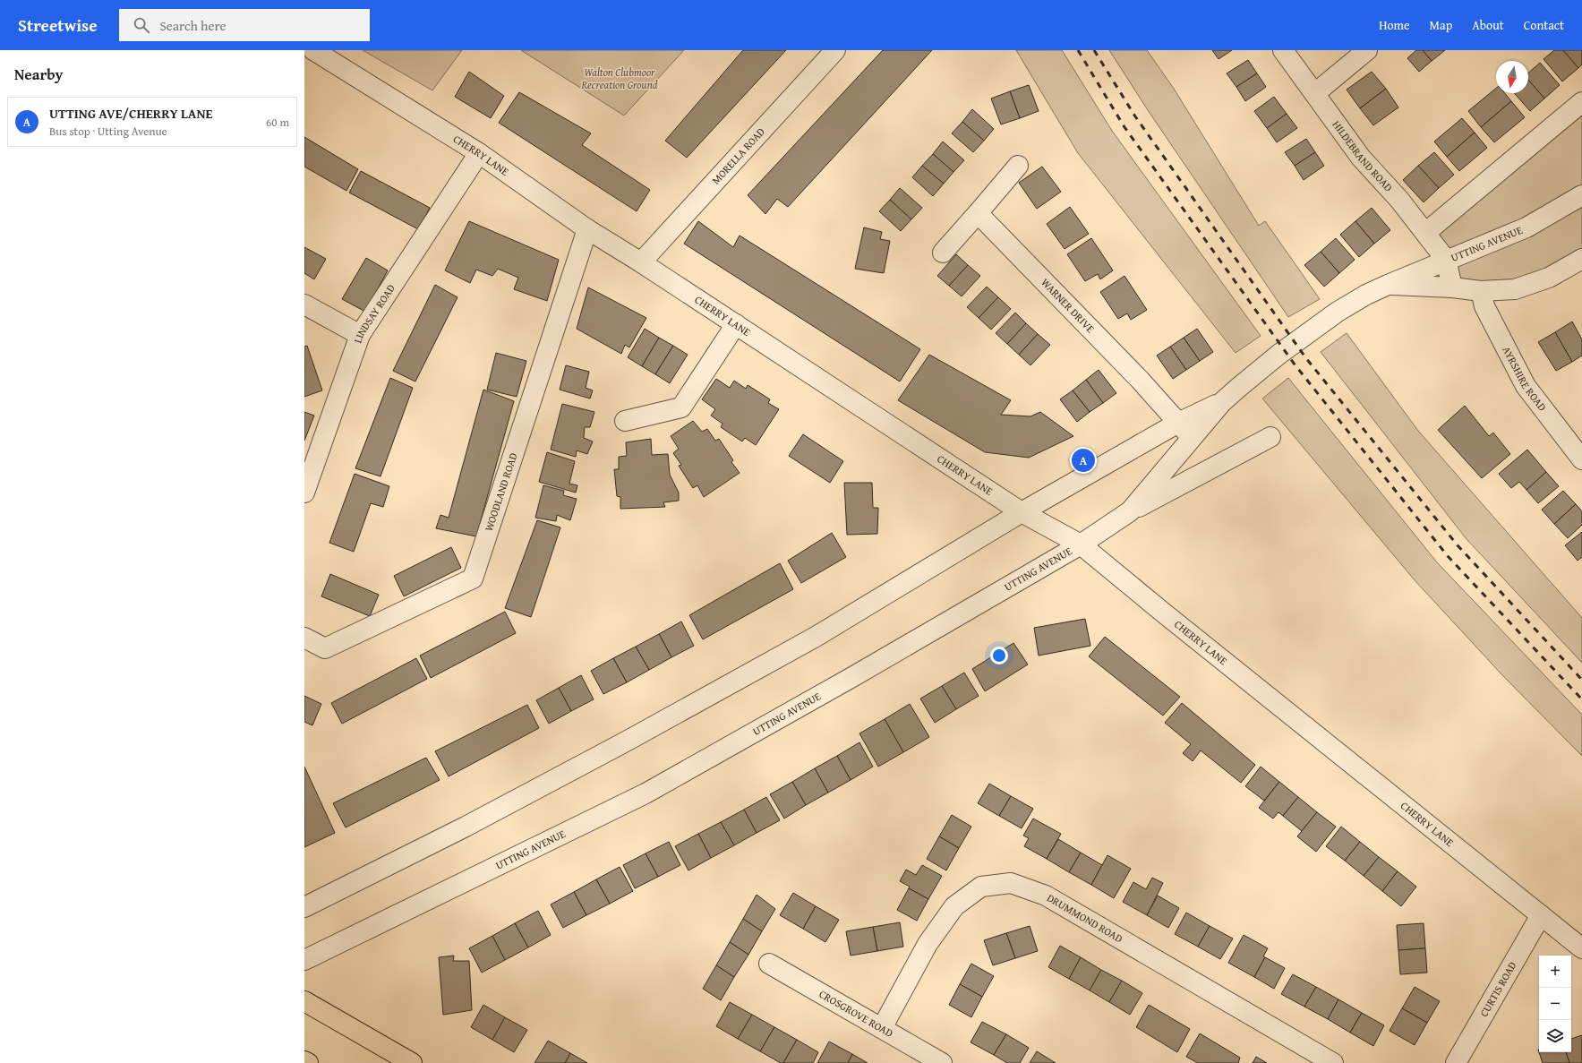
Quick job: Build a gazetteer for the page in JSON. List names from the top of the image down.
{
  "streets": {
    "street": [
      "CHERRY LANE",
      "HILDEBRAND ROAD",
      "MORELLA ROAD",
      "UTTING AVENUE",
      "WARNER DRIVE",
      "LINDSAY ROAD",
      "AYRSHIRE ROAD",
      "WOODLAND ROAD",
      "DRUMMOND ROAD",
      "CURTIS ROAD",
      "CROSGROVE ROAD"
    ]
  },
  "crossings": [
    ["CHERRY LANE", "MORELLA ROAD"],
    ["CHERRY LANE", "UTTING AVENUE"],
    ["CHERRY LANE", "LINDSAY ROAD"],
    ["CHERRY LANE", "WOODLAND ROAD"],
    ["CHERRY LANE", "CURTIS ROAD"],
    ["HILDEBRAND ROAD", "UTTING AVENUE"],
    ["UTTING AVENUE", "WARNER DRIVE"],
    ["UTTING AVENUE", "AYRSHIRE ROAD"],
    ["DRUMMOND ROAD", "CROSGROVE ROAD"]
  ],
  "parks": ["Walton Clubmoor Recreation Ground"],
  "north": "bottom",
  "page": {
    "header": "Streetwise",
    "search": "Search here",
    "nav": [
      "Home",
      "Map",
      "About",
      "Contact"
    ],
    "heading": "Nearby",
    "list": [
      {
        "mark": "A",
        "name": "UTTING AVE/CHERRY LANE",
        "note": "Bus stop · Utting Avenue",
        "value": "60 m"
      }
    ],
    "pins": "A",
    "map_buttons": ["+", "−"]
  }
}
